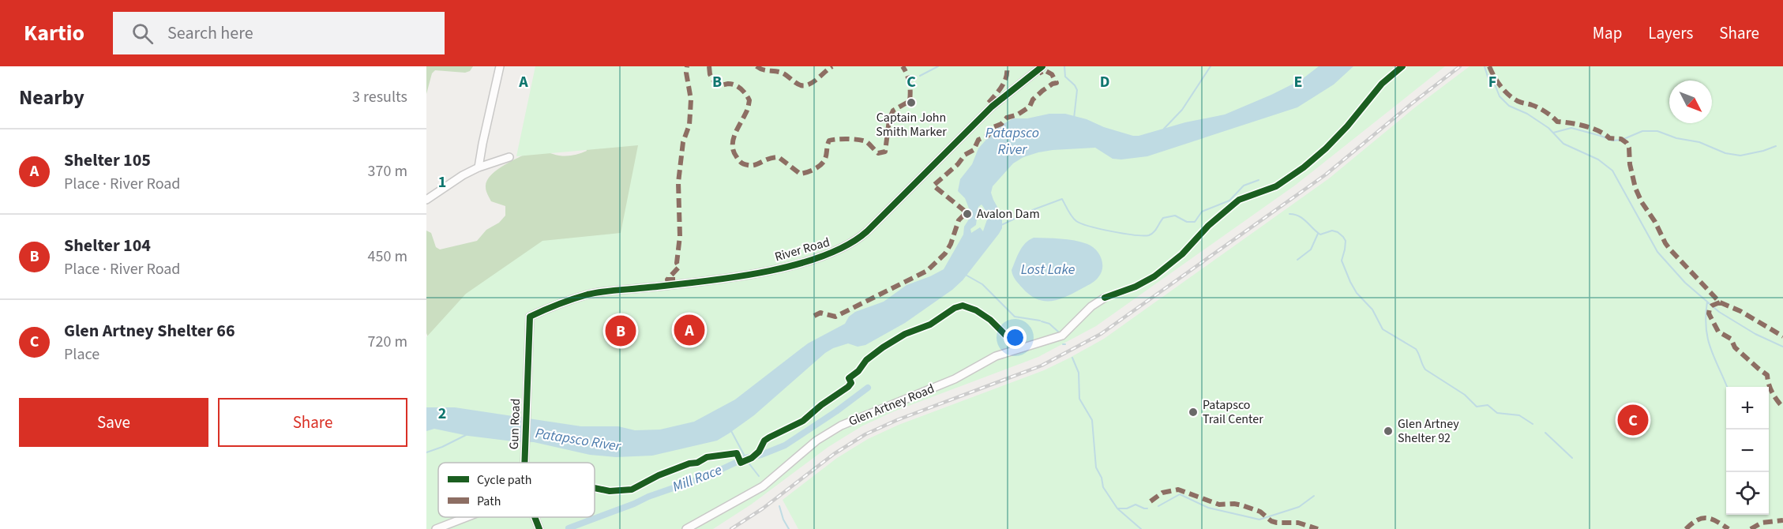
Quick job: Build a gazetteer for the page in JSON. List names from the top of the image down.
{
  "streets": {
    "street": ["River Road", "Glen Artney Road", "Gun Road"]
  },
  "crossings": [
    ["River Road", "Gun Road"]
  ],
  "water": ["Patapsco River", "Lost Lake", "Mill Race"],
  "places": [
    "Captain John Smith Marker",
    "Avalon Dam",
    "Patapsco Trail Center",
    "Glen Artney Shelter 92"
  ],
  "legend": ["Cycle path", "Path"],
  "north": "bottom right",
  "page": {
    "header": "Kartio",
    "search": "Search here",
    "nav": ["Map", "Layers", "Share"],
    "heading": ["Nearby", "3 results"],
    "list": [
      {
        "mark": "A",
        "name": "Shelter 105",
        "note": "Place · River Road",
        "value": "370 m"
      },
      {
        "mark": "B",
        "name": "Shelter 104",
        "note": "Place · River Road",
        "value": "450 m"
      },
      {
        "mark": "C",
        "name": "Glen Artney Shelter 66",
        "note": "Place",
        "value": "720 m"
      }
    ],
    "pins": ["A", "B", "C"],
    "buttons": ["Save", "Share"],
    "map_buttons": ["+", "−"]
  },
  "grid": {
    "columns": [
      "A",
      "B",
      "C",
      "D",
      "E",
      "F"
    ],
    "rows": ["1", "2"]
  }
}
